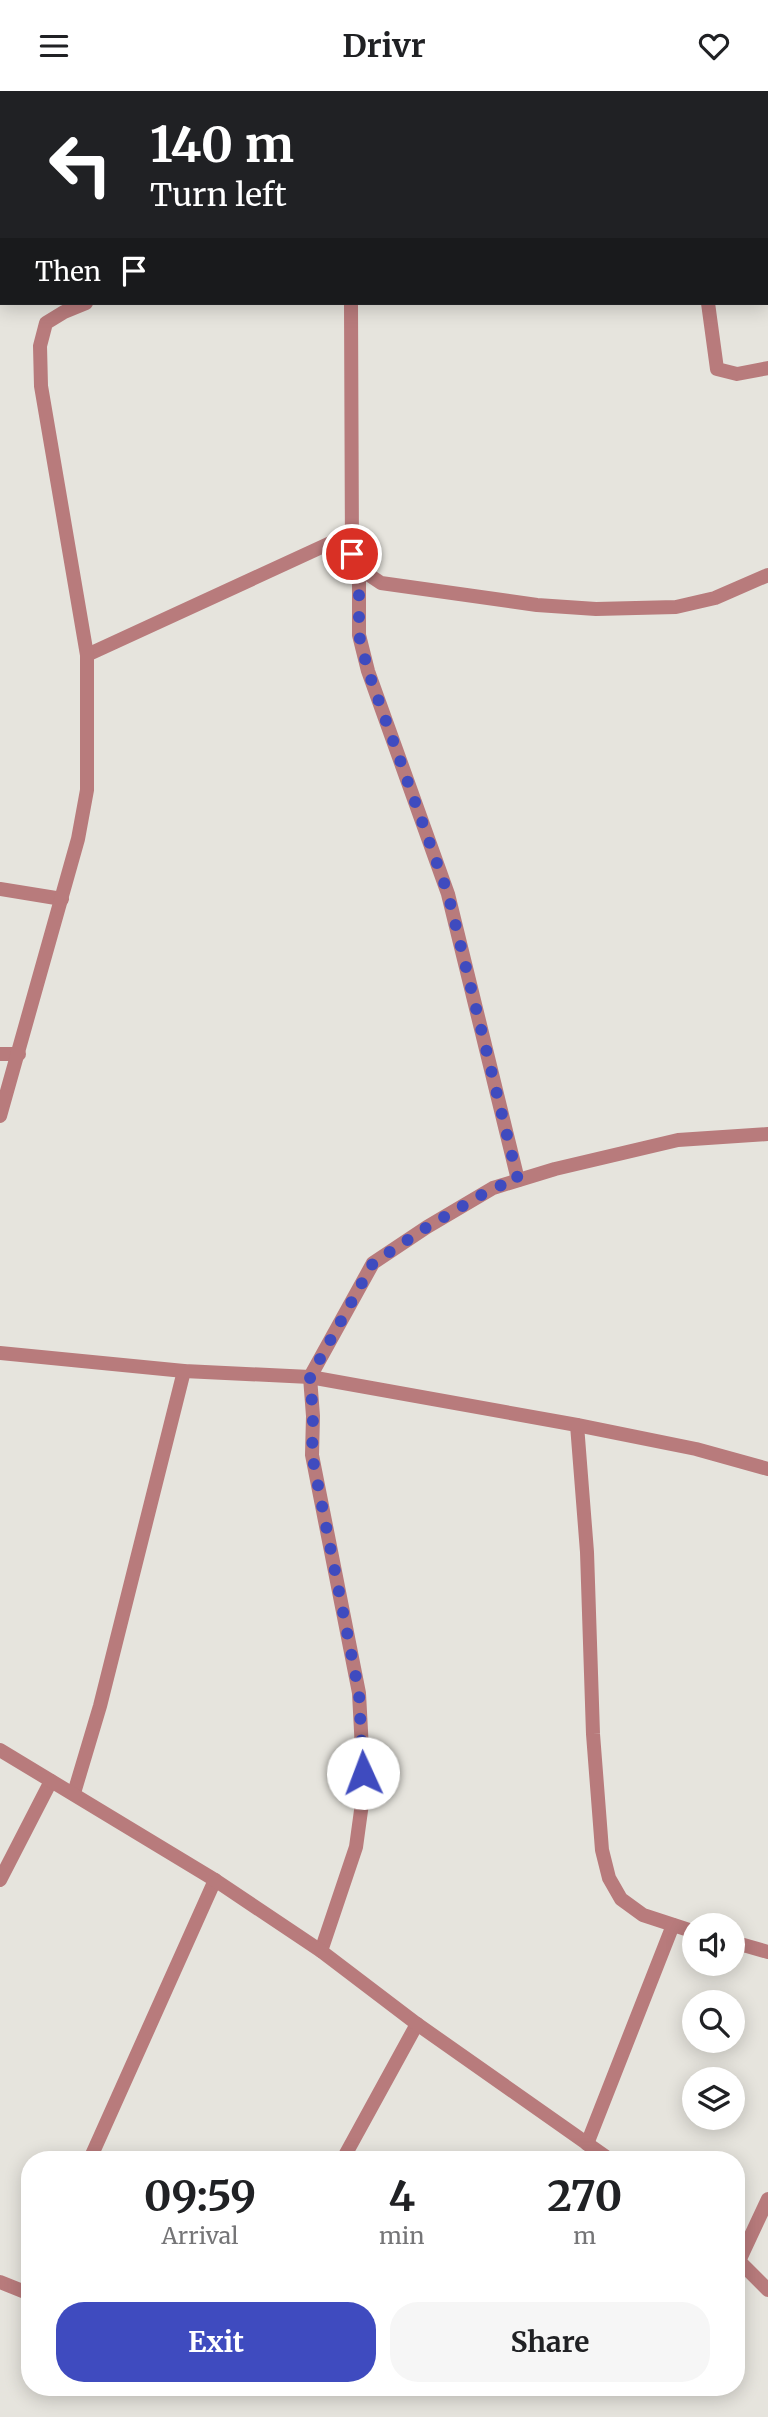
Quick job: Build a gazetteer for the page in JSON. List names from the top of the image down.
{
  "page": {
    "header": "Drivr",
    "turn": ["140 m", "Turn left"],
    "then": "Then",
    "eta": [
      "09:59",
      "Arrival",
      "4",
      "min",
      "270",
      "m"
    ],
    "buttons": ["Exit", "Share"]
  }
}
